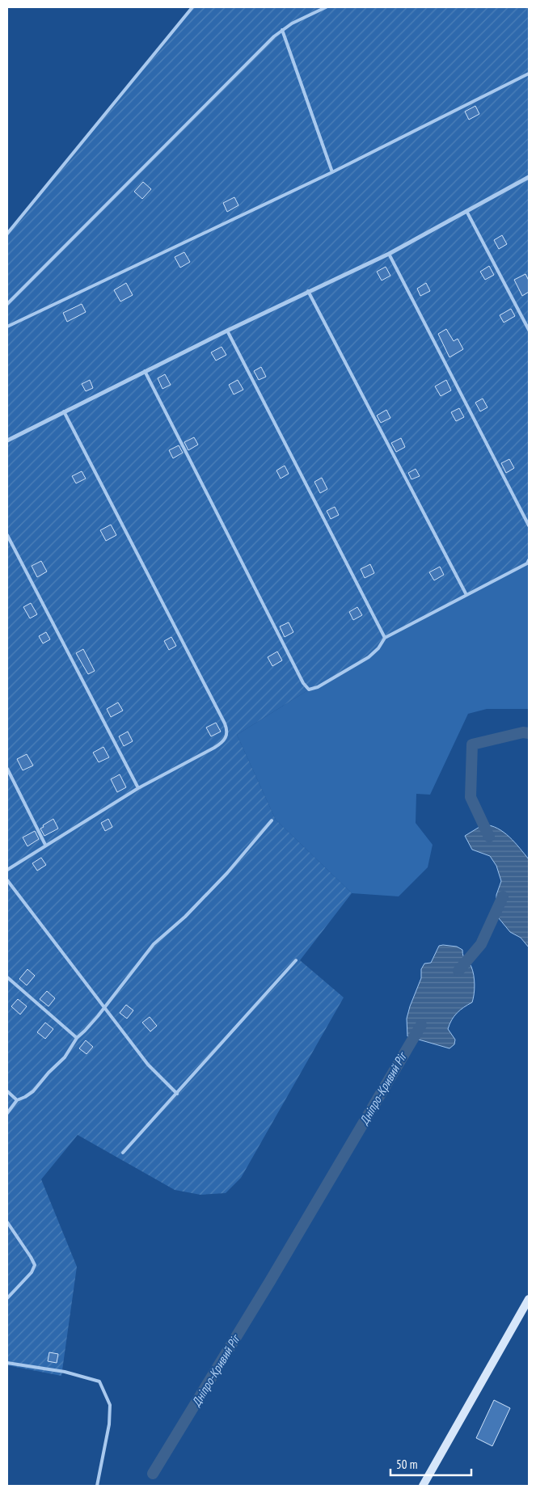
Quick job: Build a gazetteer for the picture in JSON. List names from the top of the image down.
{
  "water": ["Дніпро-Кривий Ріг"],
  "scale_bar": "50 m"
}
